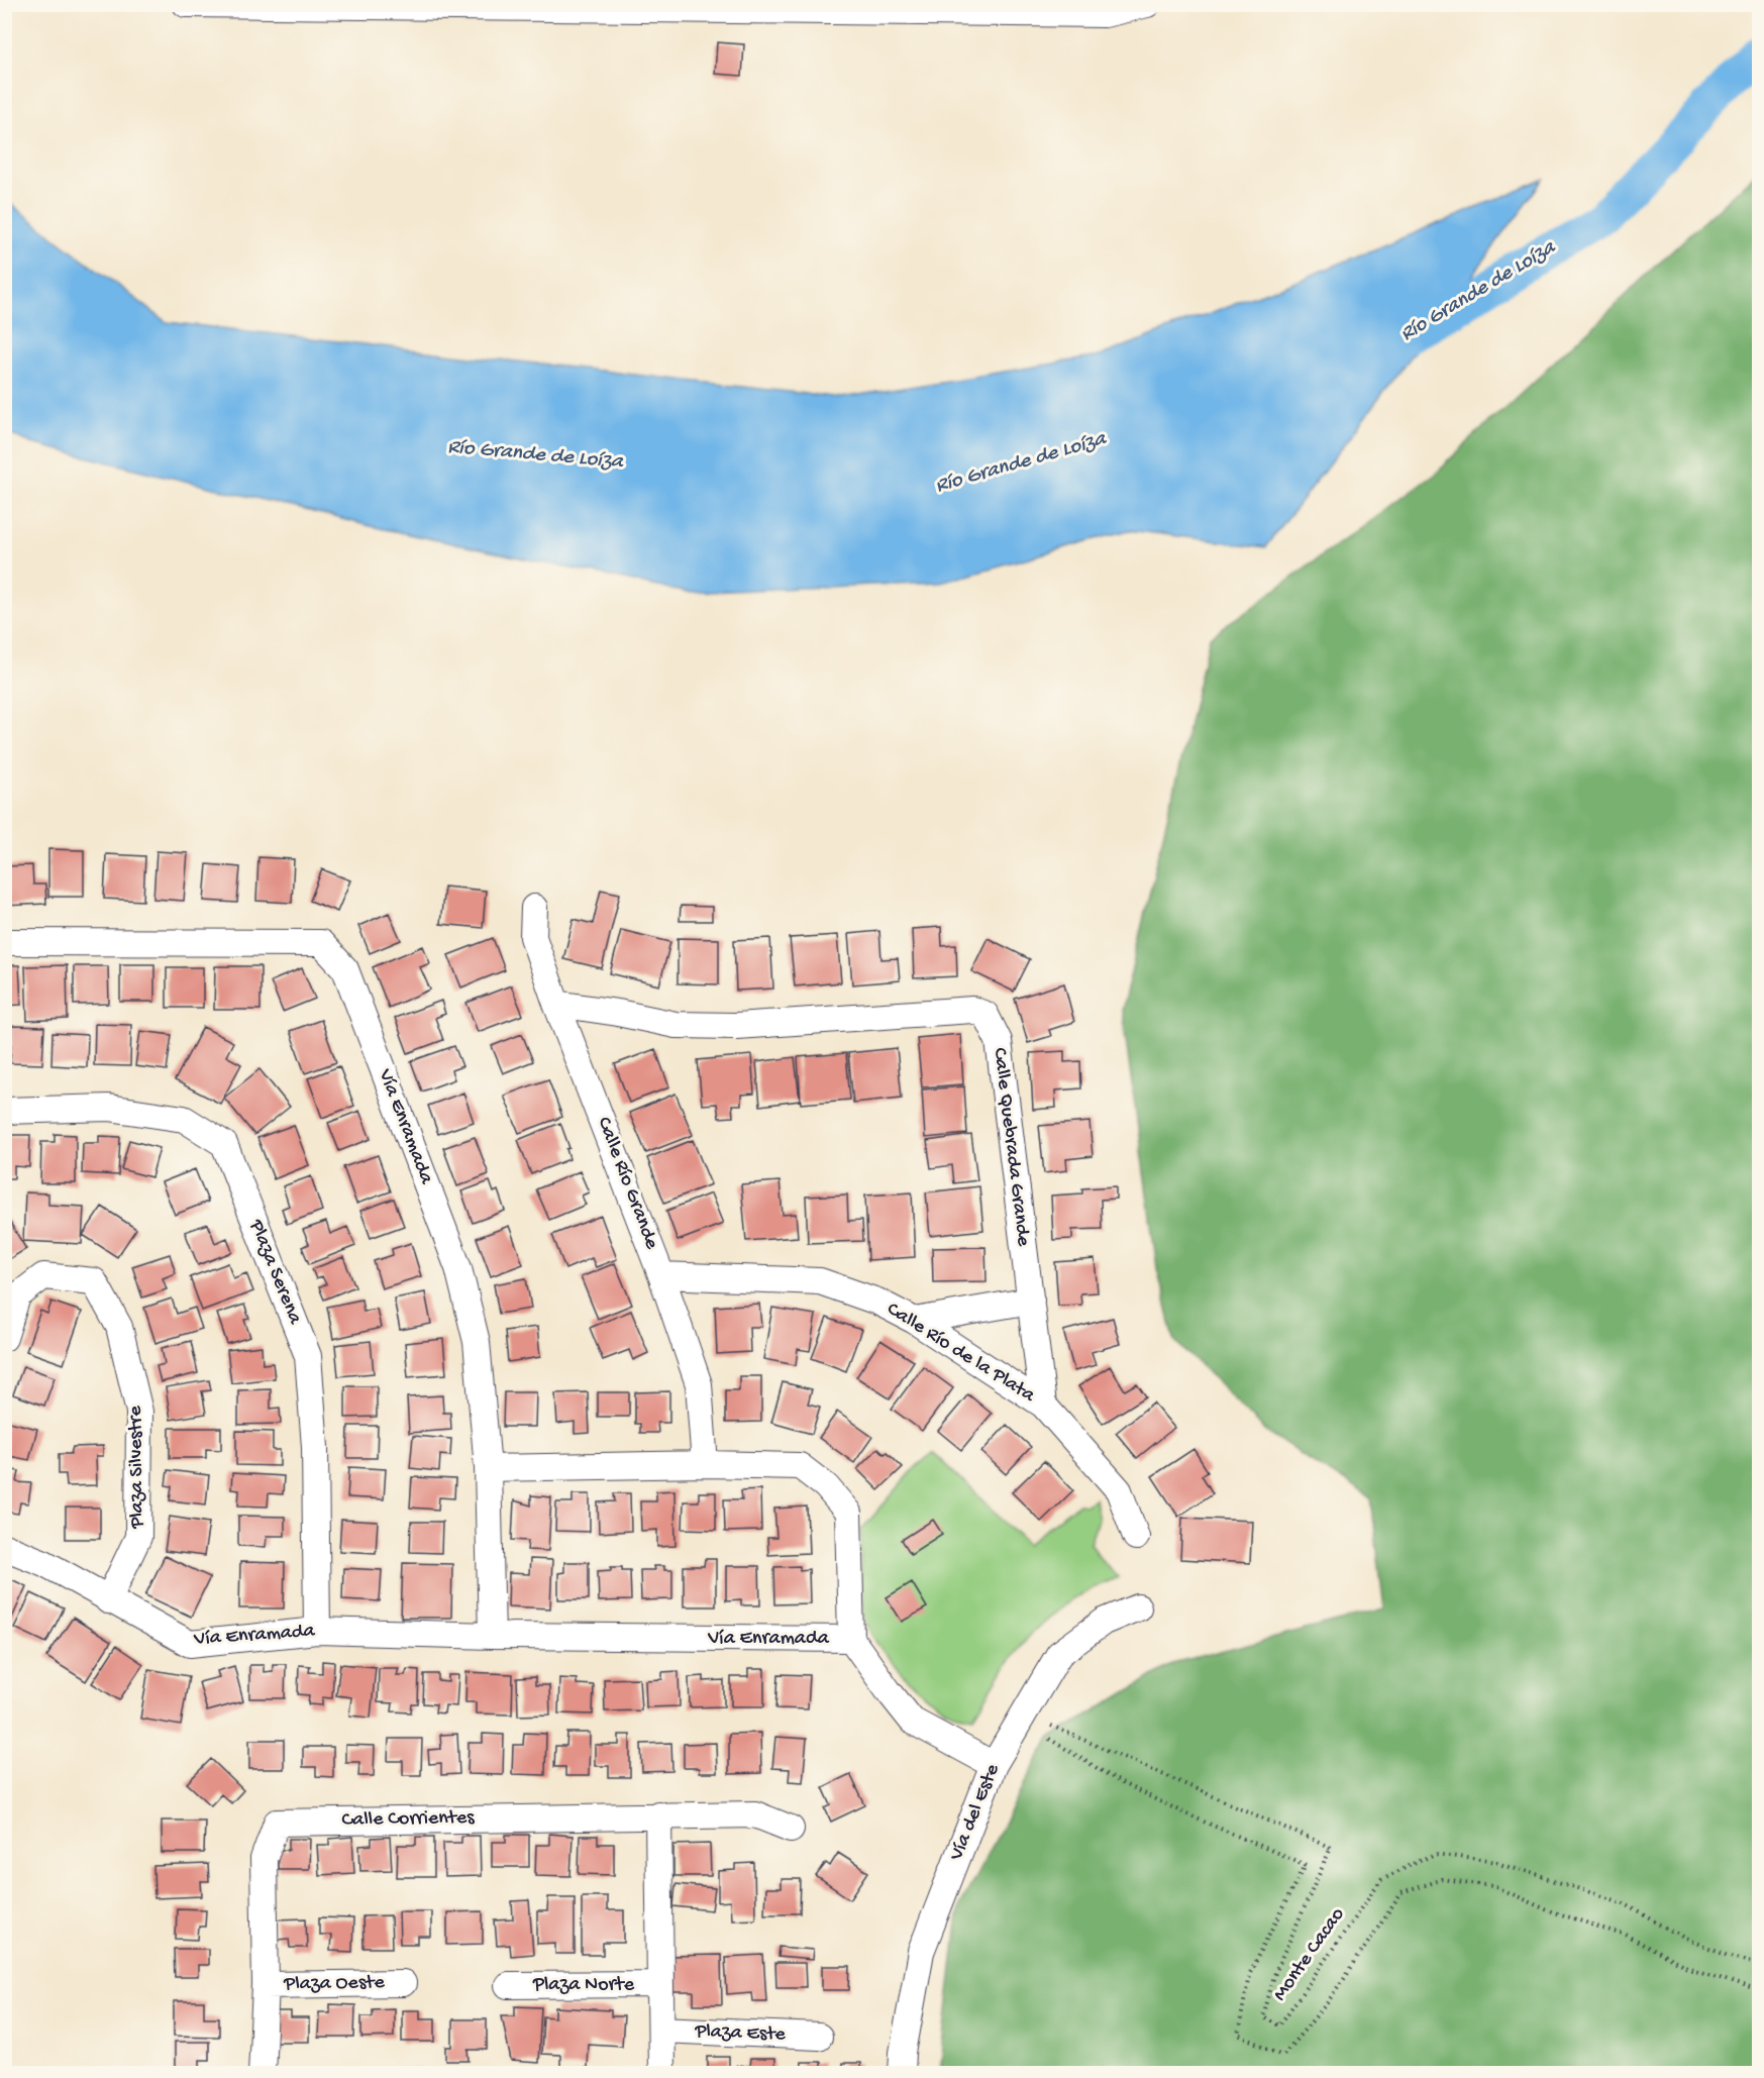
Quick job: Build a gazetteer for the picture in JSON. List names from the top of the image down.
{
  "streets": {
    "street": [
      "Vía Enramada",
      "Calle Quebrada Grande",
      "Calle Río Grande",
      "Plaza Serena",
      "Calle Río de la Plata",
      "Plaza Silvestre",
      "Vía del Este",
      "Calle Corrientes",
      "Plaza Oeste",
      "Plaza Norte",
      "Plaza Este"
    ],
    "path": ["Monte Cacao"]
  },
  "crossings": [
    ["Vía Enramada", "Plaza Serena"],
    ["Vía Enramada", "Plaza Silvestre"],
    ["Vía Enramada", "Vía del Este"],
    ["Calle Quebrada Grande", "Calle Río Grande"],
    ["Calle Quebrada Grande", "Calle Río de la Plata"],
    ["Calle Río Grande", "Calle Río de la Plata"],
    ["Calle Corrientes", "Plaza Oeste"]
  ],
  "water": ["Río Grande de Loíza"]
}
